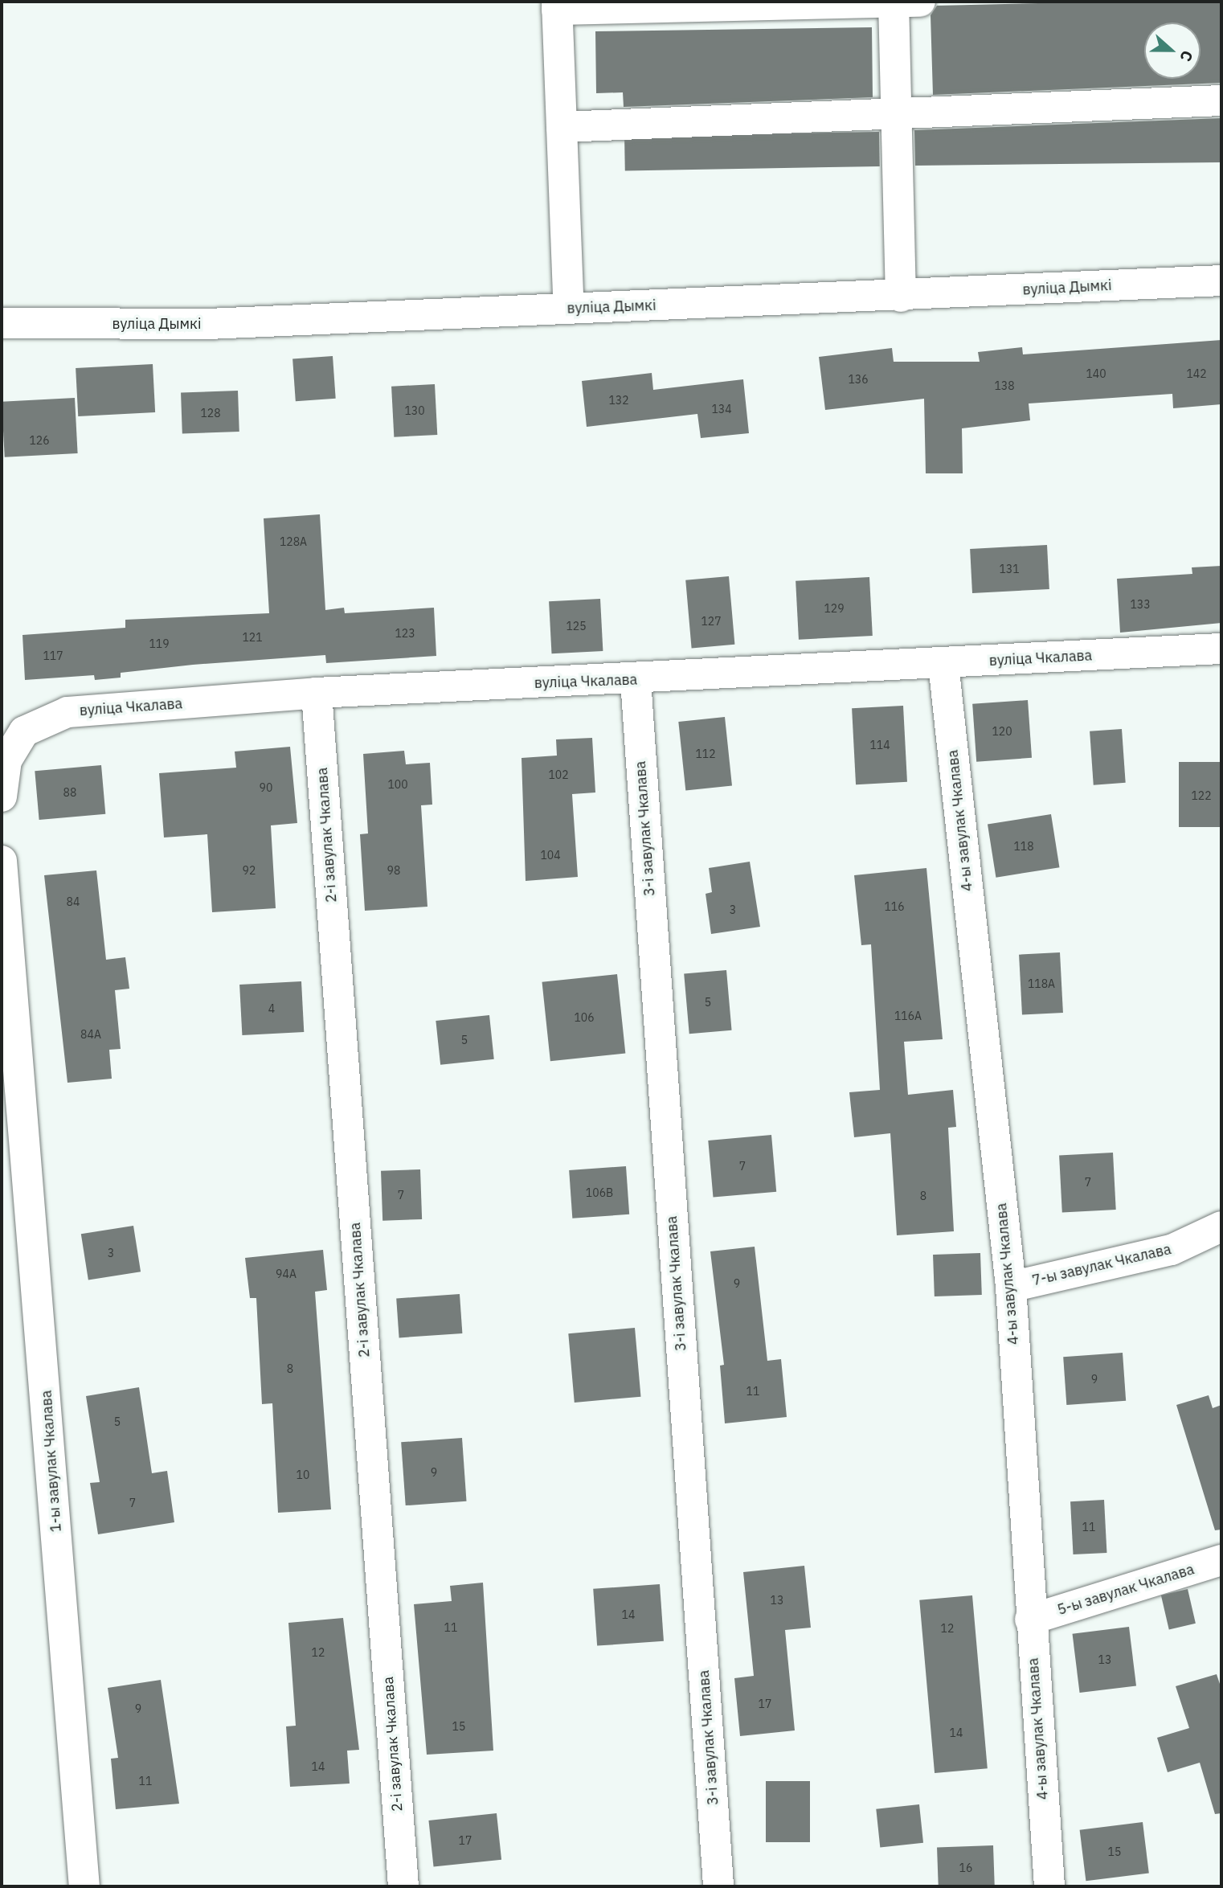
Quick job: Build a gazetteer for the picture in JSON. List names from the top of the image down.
{
  "streets": {
    "street": [
      "вуліца Дымкі",
      "вуліца Чкалава",
      "4-ы завулак Чкалава",
      "3-і завулак Чкалава",
      "2-і завулак Чкалава",
      "7-ы завулак Чкалава",
      "1-ы завулак Чкалава",
      "5-ы завулак Чкалава"
    ]
  },
  "crossings": [
    ["вуліца Чкалава", "4-ы завулак Чкалава"],
    ["вуліца Чкалава", "3-і завулак Чкалава"],
    ["вуліца Чкалава", "2-і завулак Чкалава"],
    ["4-ы завулак Чкалава", "7-ы завулак Чкалава"],
    ["4-ы завулак Чкалава", "5-ы завулак Чкалава"]
  ],
  "house_numbers": [
    "140",
    "142",
    "136",
    "138",
    "132",
    "134",
    "130",
    "128",
    "126",
    "128А",
    "131",
    "133",
    "129",
    "127",
    "125",
    "123",
    "121",
    "119",
    "117",
    "120",
    "114",
    "112",
    "102",
    "100",
    "90",
    "88",
    "122",
    "118",
    "104",
    "92",
    "98",
    "84",
    "116",
    "3",
    "118А",
    "5",
    "4",
    "116А",
    "106",
    "84А",
    "5",
    "7",
    "7",
    "106В",
    "7",
    "8",
    "3",
    "94А",
    "9",
    "8",
    "9",
    "11",
    "5",
    "9",
    "10",
    "7",
    "11",
    "13",
    "14",
    "11",
    "12",
    "12",
    "13",
    "17",
    "9",
    "15",
    "14",
    "14",
    "11",
    "17",
    "15",
    "16"
  ],
  "north": "right"
}
